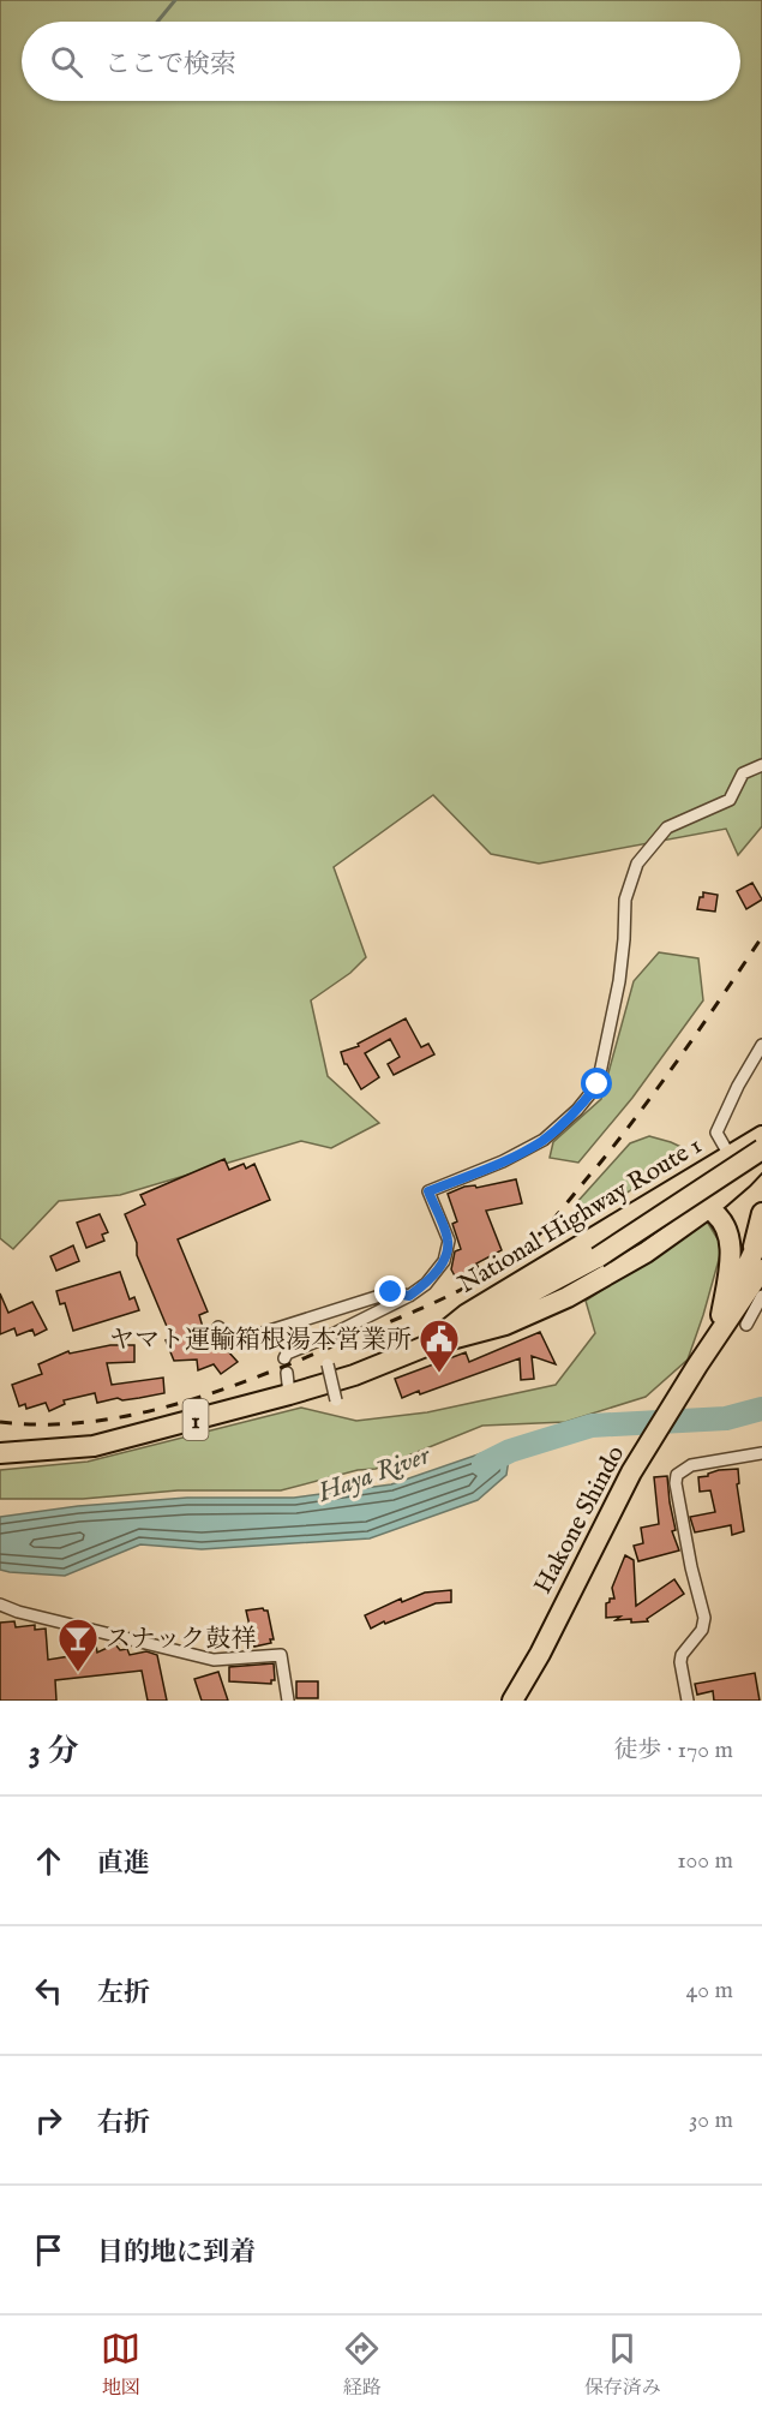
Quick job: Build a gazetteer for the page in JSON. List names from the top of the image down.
{
  "streets": {
    "highway": ["National Highway Route 1", "1", "Hakone Shindo"]
  },
  "crossings": [
    ["National Highway Route 1", "1"]
  ],
  "water": ["Haya River"],
  "places": {
    "public building": ["ヤマト運輸箱根湯本営業所"],
    "bar": ["スナック鼓祥"]
  },
  "page": {
    "search": "ここで検索",
    "heading": ["3 分", "徒歩 · 170 m"],
    "list": [
      ["直進", "100 m"],
      ["左折", "40 m"],
      ["右折", "30 m"],
      "目的地に到着"
    ],
    "nav": ["地図", "経路", "保存済み"]
  }
}
